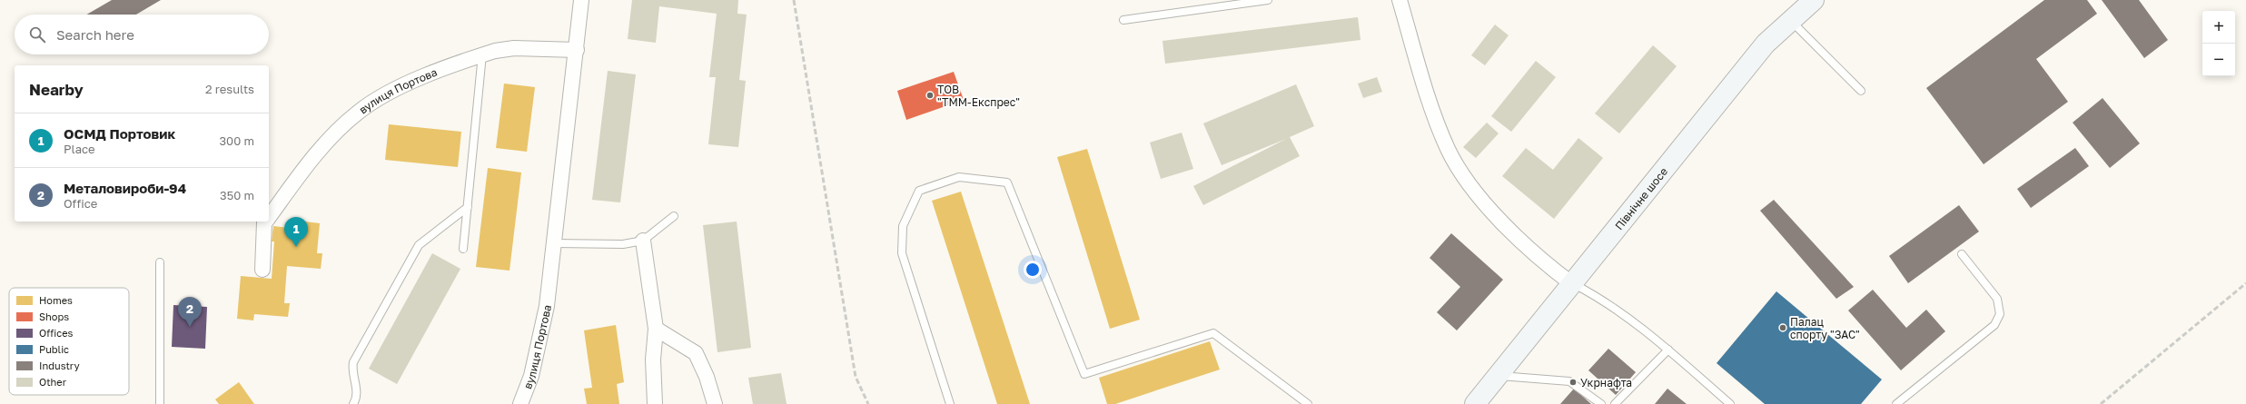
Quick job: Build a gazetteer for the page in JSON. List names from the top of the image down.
{
  "streets": {
    "main road": ["Північне шосе"],
    "street": ["вулиця Портова"]
  },
  "places": ["ТОВ \"ТММ-Експрес\"", "Палац спорту \"ЗАС\"", "Укрнафта"],
  "legend": [
    "Homes",
    "Shops",
    "Offices",
    "Public",
    "Industry",
    "Other"
  ],
  "page": {
    "map_buttons": ["+", "−"],
    "search": "Search here",
    "heading": ["Nearby", "2 results"],
    "list": [
      {
        "mark": "1",
        "name": "ОСМД Портовик",
        "note": "Place",
        "value": "300 m"
      },
      {
        "mark": "2",
        "name": "Металовироби-94",
        "note": "Office",
        "value": "350 m"
      }
    ],
    "pins": ["1", "2"]
  }
}
